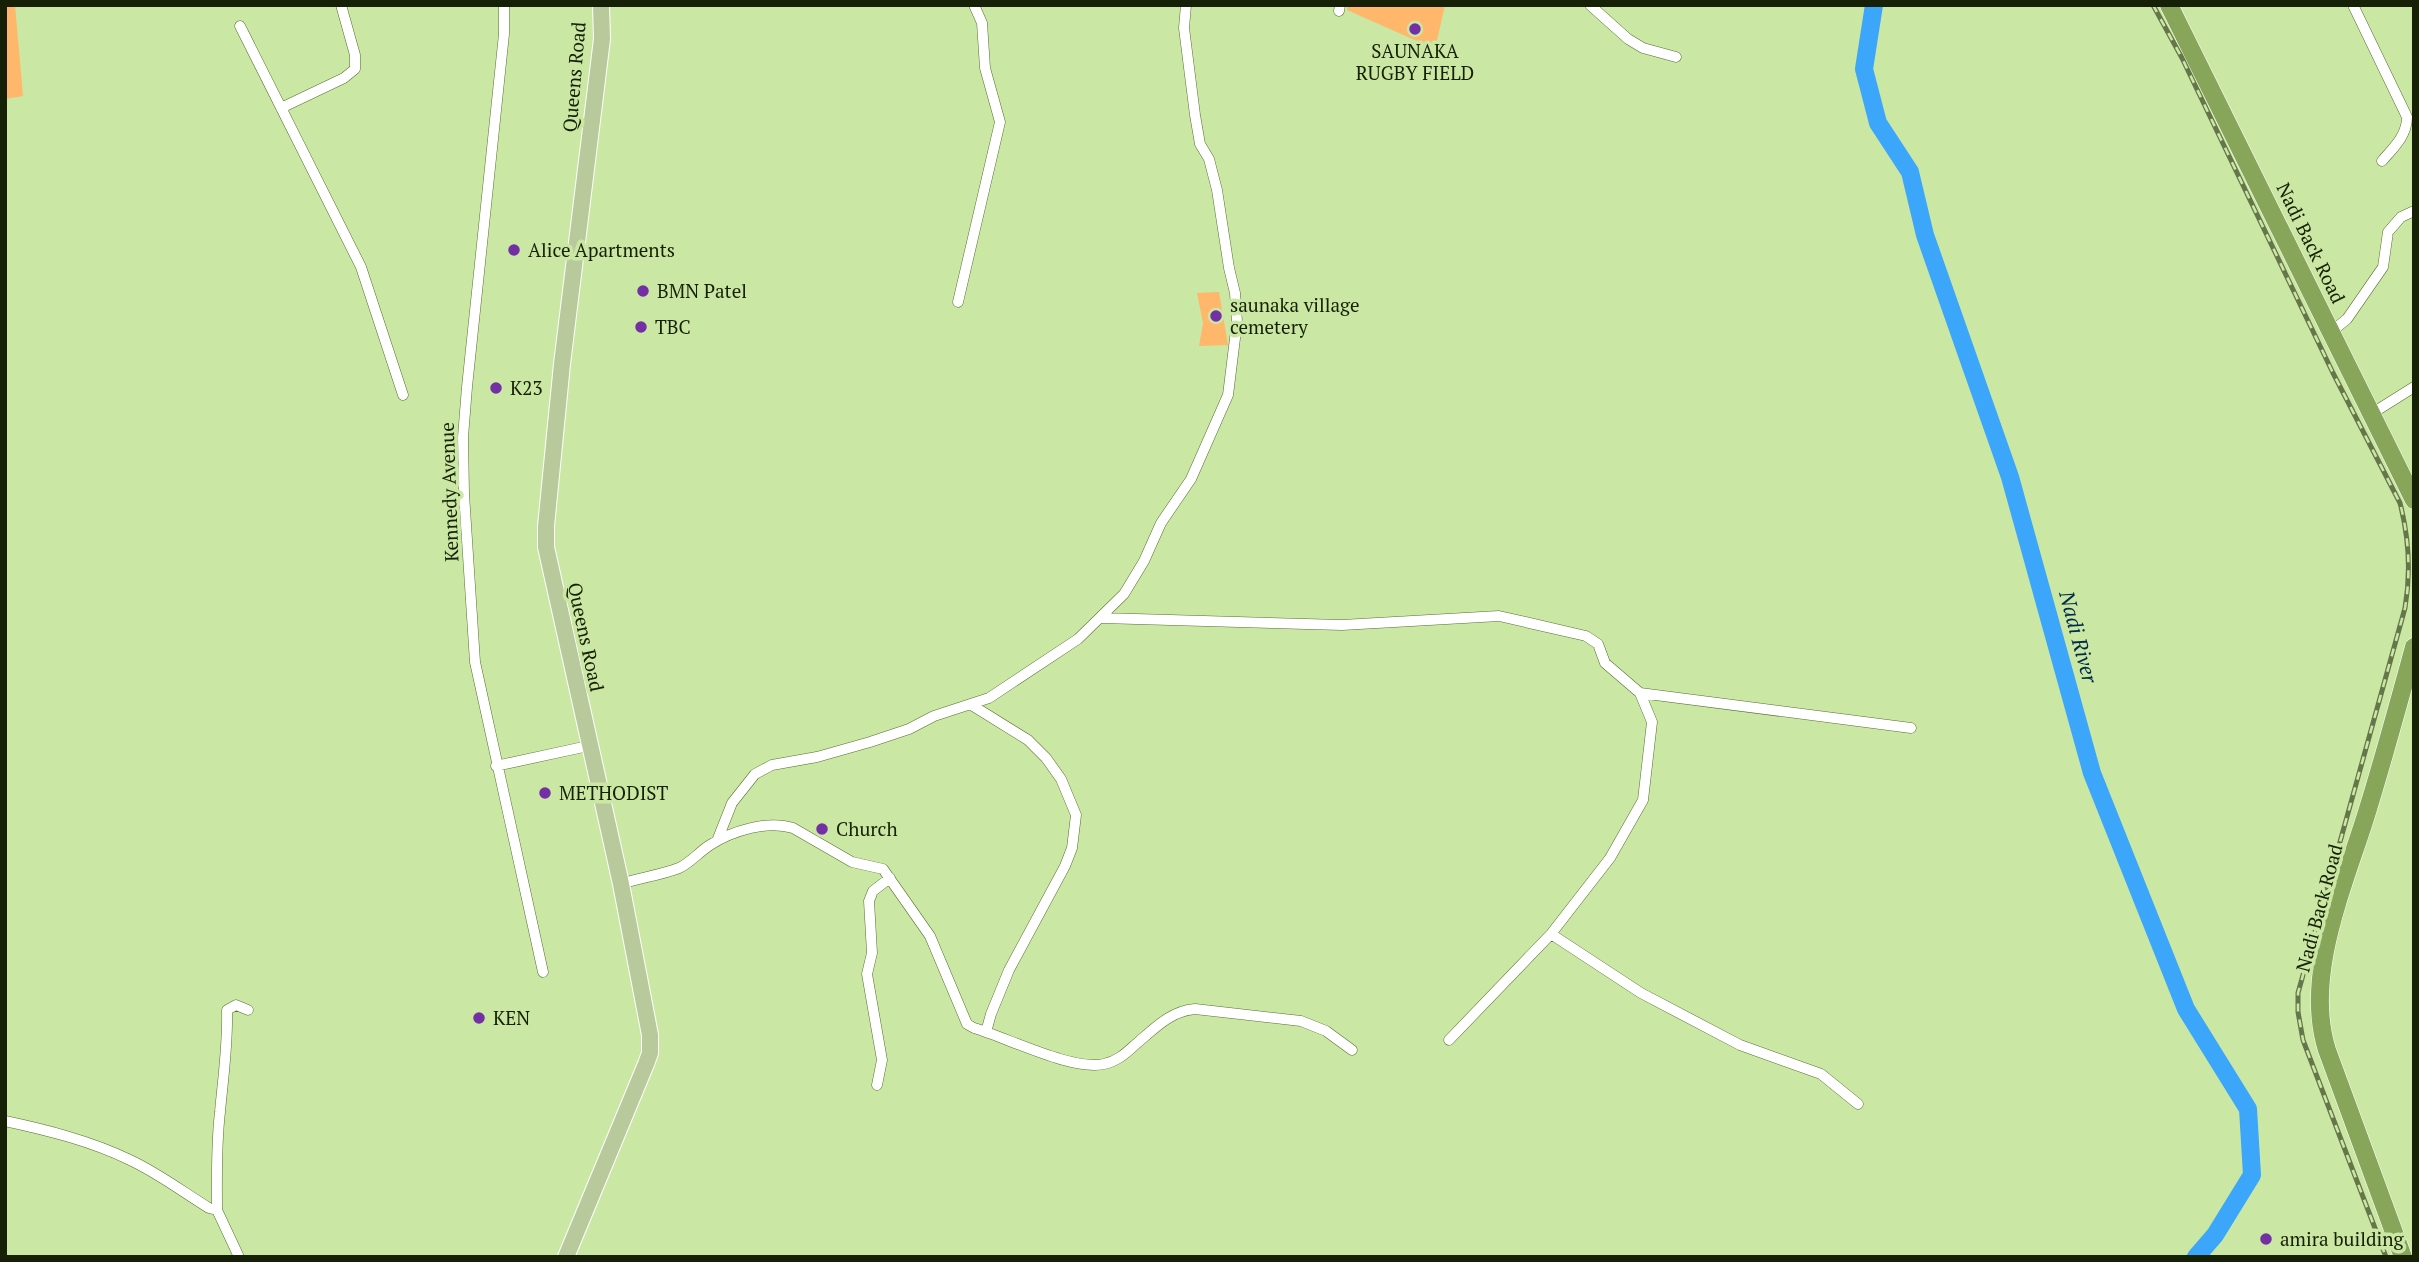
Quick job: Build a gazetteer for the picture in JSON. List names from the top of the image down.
{
  "streets": {
    "highway": ["Nadi Back Road"],
    "main road": ["Queens Road"],
    "street": ["Kennedy Avenue"]
  },
  "water": ["Nadi River"],
  "places": [
    "SAUNAKA RUGBY FIELD",
    "Alice Apartments",
    "BMN Patel",
    "saunaka village cemetery",
    "TBC",
    "K23",
    "METHODIST",
    "Church",
    "KEN",
    "amira building"
  ]
}
